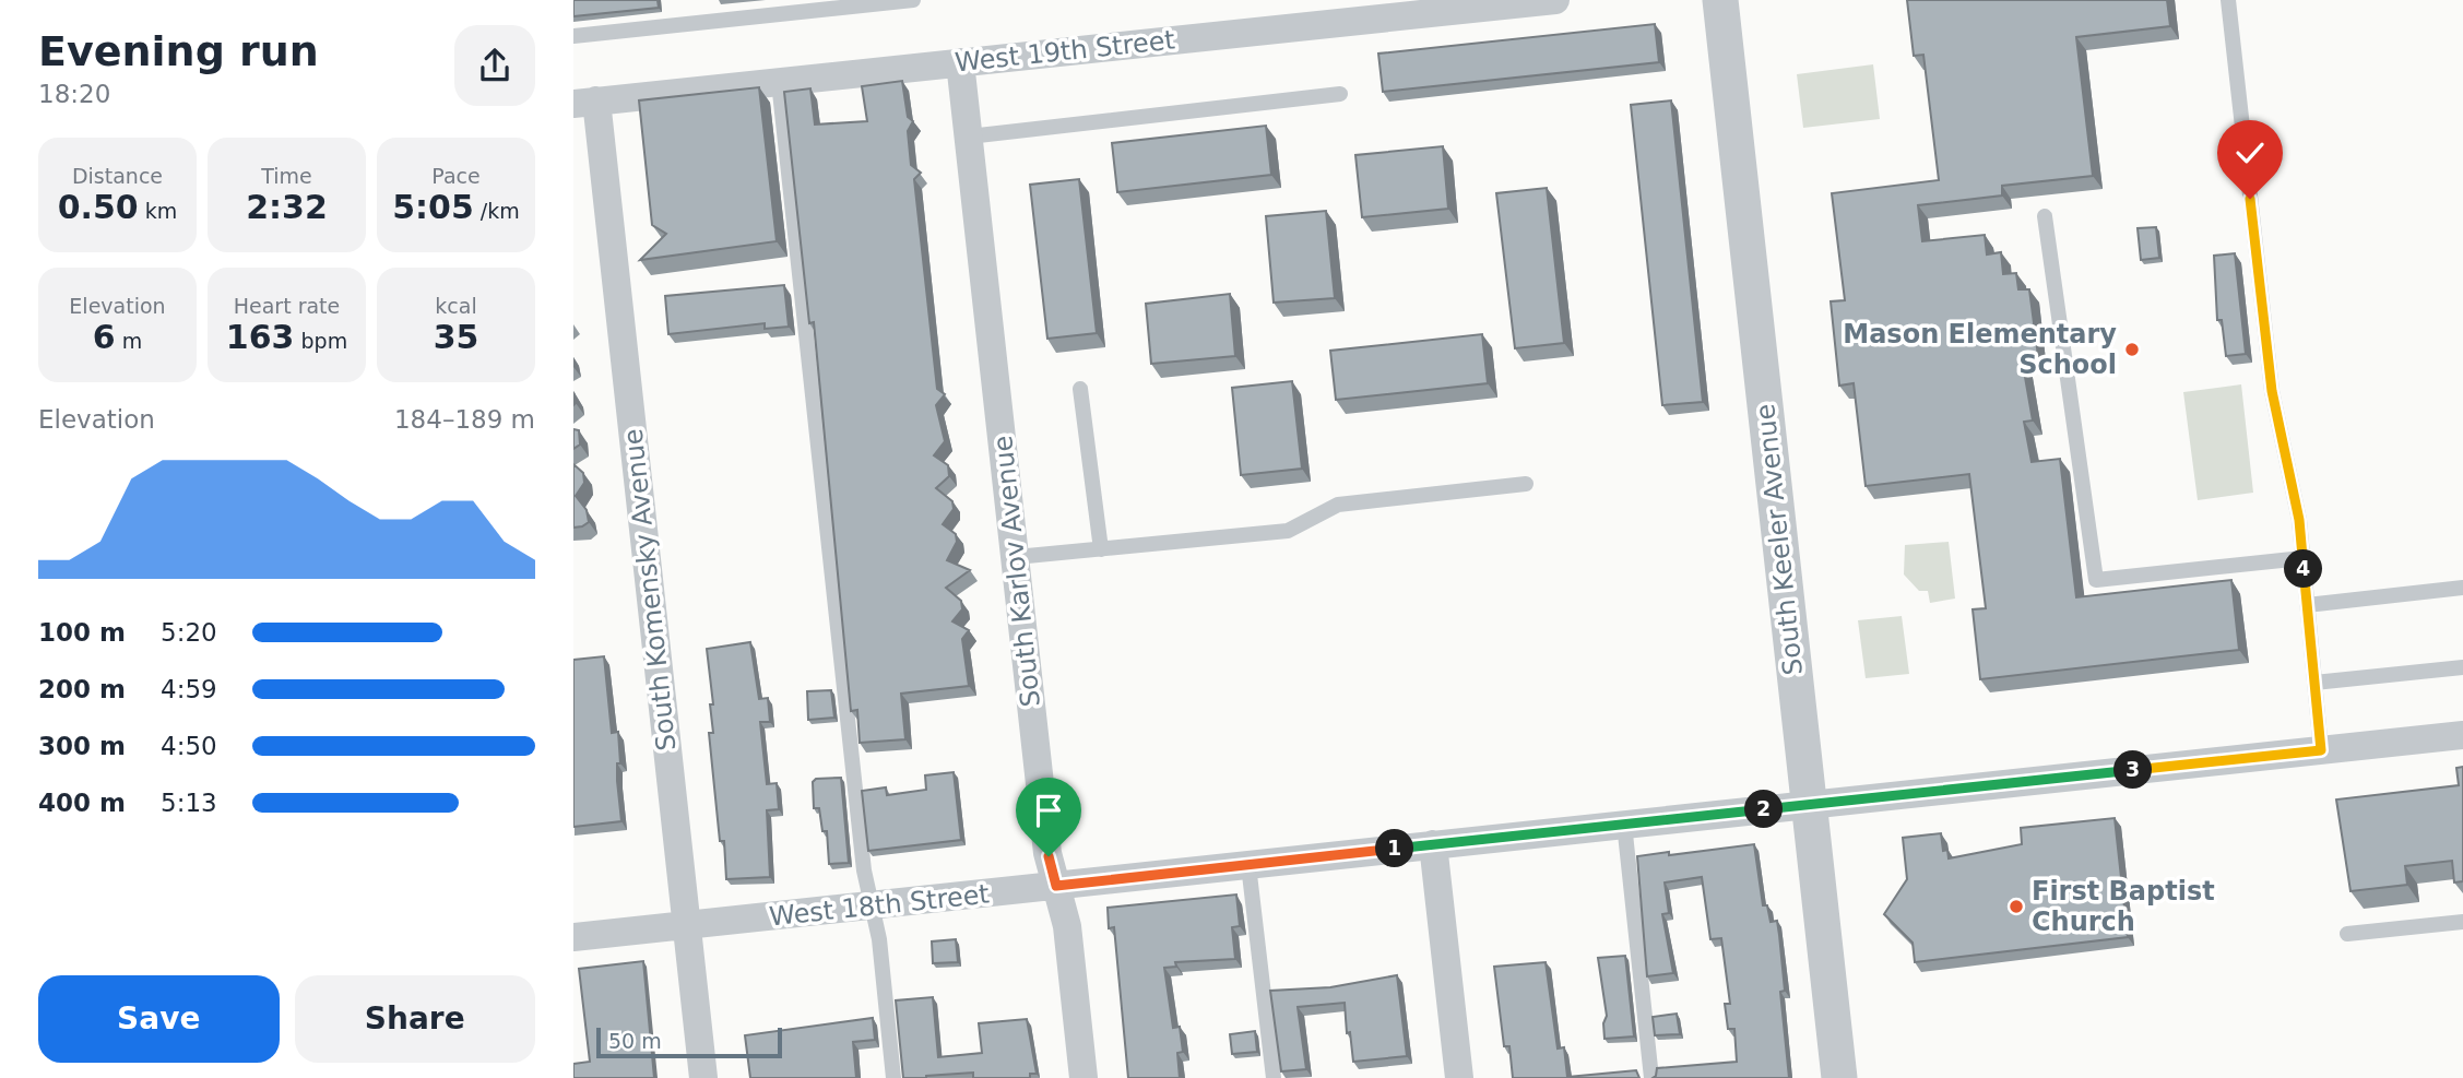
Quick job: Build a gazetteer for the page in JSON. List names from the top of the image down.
{
  "streets": {
    "street": [
      "West 19th Street",
      "South Keeler Avenue",
      "South Karlov Avenue",
      "South Komensky Avenue",
      "West 18th Street"
    ]
  },
  "crossings": [
    ["West 19th Street", "South Karlov Avenue"],
    ["West 19th Street", "South Komensky Avenue"],
    ["South Keeler Avenue", "West 18th Street"],
    ["South Karlov Avenue", "West 18th Street"],
    ["South Komensky Avenue", "West 18th Street"]
  ],
  "places": ["Mason Elementary School", "First Baptist Church"],
  "scale_bar": "50 m",
  "page": {
    "heading": ["Evening run", "18:20"],
    "stats": [
      ["Distance", "0.50 km"],
      ["Time", "2:32"],
      ["Pace", "5:05 /km"],
      ["Elevation", "6 m"],
      ["Heart rate", "163 bpm"],
      ["kcal", "35"]
    ],
    "chart": ["Elevation", "184–189 m"],
    "pins": [
      "4",
      "3",
      "2",
      "1"
    ],
    "list": [
      {
        "name": "100 m",
        "note": "5:20"
      },
      {
        "name": "200 m",
        "note": "4:59"
      },
      {
        "name": "300 m",
        "note": "4:50"
      },
      {
        "name": "400 m",
        "note": "5:13"
      }
    ],
    "buttons": ["Save", "Share"],
    "scale": "50 m"
  }
}
